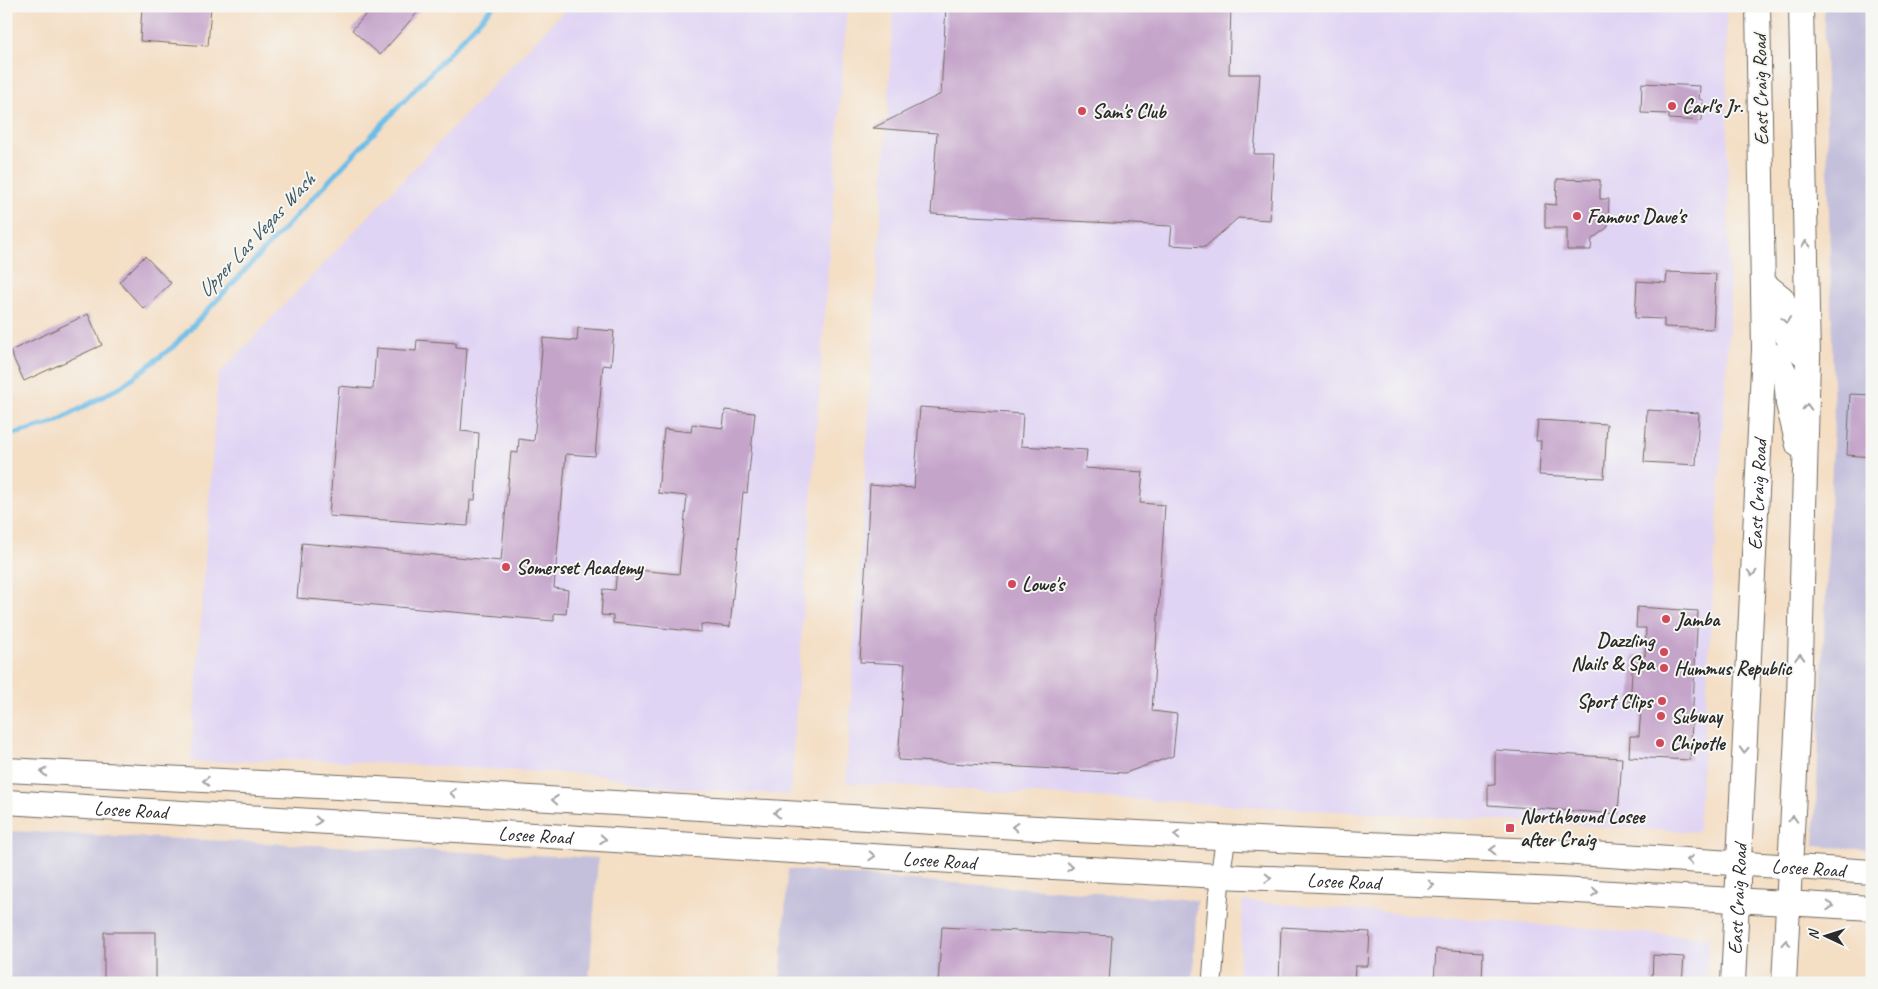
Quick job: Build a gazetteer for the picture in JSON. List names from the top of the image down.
{
  "streets": {
    "main road": ["East Craig Road", "Losee Road"]
  },
  "crossings": [
    ["East Craig Road", "Losee Road"]
  ],
  "water": ["Upper Las Vegas Wash"],
  "places": {
    "other": [
      "Carl's Jr.",
      "Sam's Club",
      "Famous Dave's",
      "Somerset Academy",
      "Lowe's",
      "Jamba",
      "Dazzling Nails & Spa",
      "Hummus Republic",
      "Sport Clips",
      "Subway",
      "Chipotle"
    ],
    "transit": ["Northbound Losee after Craig"]
  },
  "north": "left"
}
